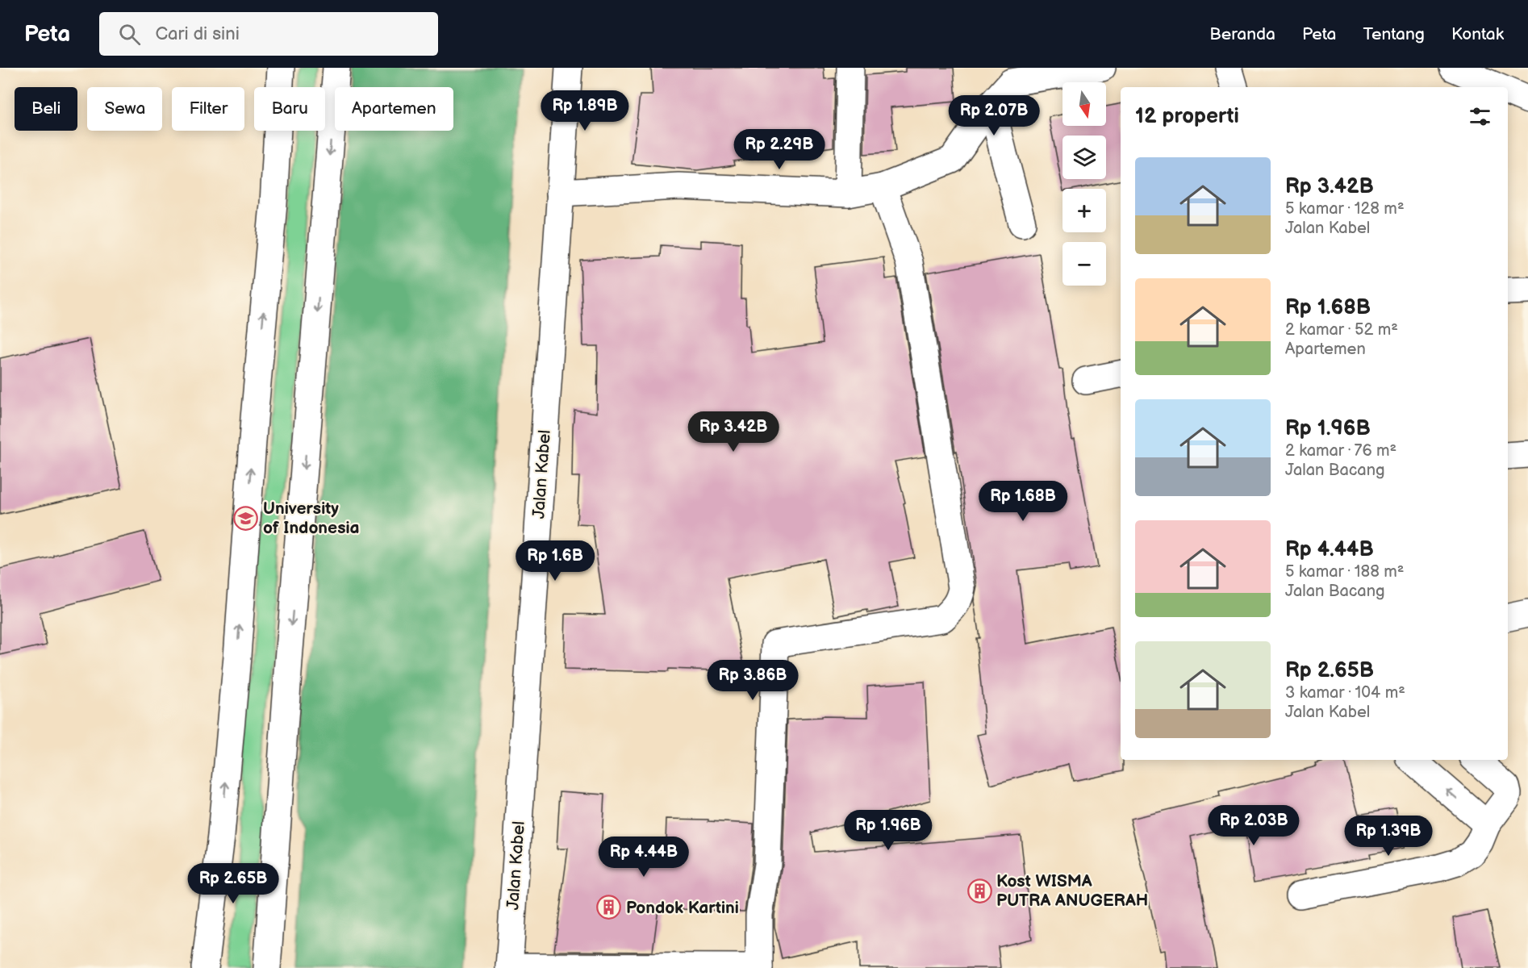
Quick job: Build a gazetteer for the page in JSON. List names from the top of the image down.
{
  "streets": {
    "street": ["Jalan Kabel"]
  },
  "places": {
    "school or university": ["University of Indonesia"],
    "building": ["Kost WISMA PUTRA ANUGERAH", "Pondok Kartini"]
  },
  "north": "bottom",
  "page": {
    "header": "Peta",
    "search": "Cari di sini",
    "nav": [
      "Beranda",
      "Peta",
      "Tentang",
      "Kontak"
    ],
    "map_buttons": ["+", "−"],
    "chip": [
      "Beli",
      "Sewa",
      "Filter",
      "Baru",
      "Apartemen"
    ],
    "heading": "12 properti",
    "price": [
      "Rp 1.89B",
      "Rp 2.07B",
      "Rp 2.29B",
      "Rp 3.42B",
      "Rp 1.68B",
      "Rp 1.6B",
      "Rp 3.86B",
      "Rp 2.03B",
      "Rp 1.96B",
      "Rp 1.39B",
      "Rp 4.44B",
      "Rp 2.65B"
    ],
    "list": [
      {
        "name": "Rp 3.42B",
        "note": "5 kamar · 128 m² · Jalan Kabel"
      },
      {
        "name": "Rp 1.68B",
        "note": "2 kamar · 52 m² · Apartemen"
      },
      {
        "name": "Rp 1.96B",
        "note": "2 kamar · 76 m² · Jalan Bacang"
      },
      {
        "name": "Rp 4.44B",
        "note": "5 kamar · 188 m² · Jalan Bacang"
      },
      {
        "name": "Rp 2.65B",
        "note": "3 kamar · 104 m² · Jalan Kabel"
      }
    ]
  }
}
